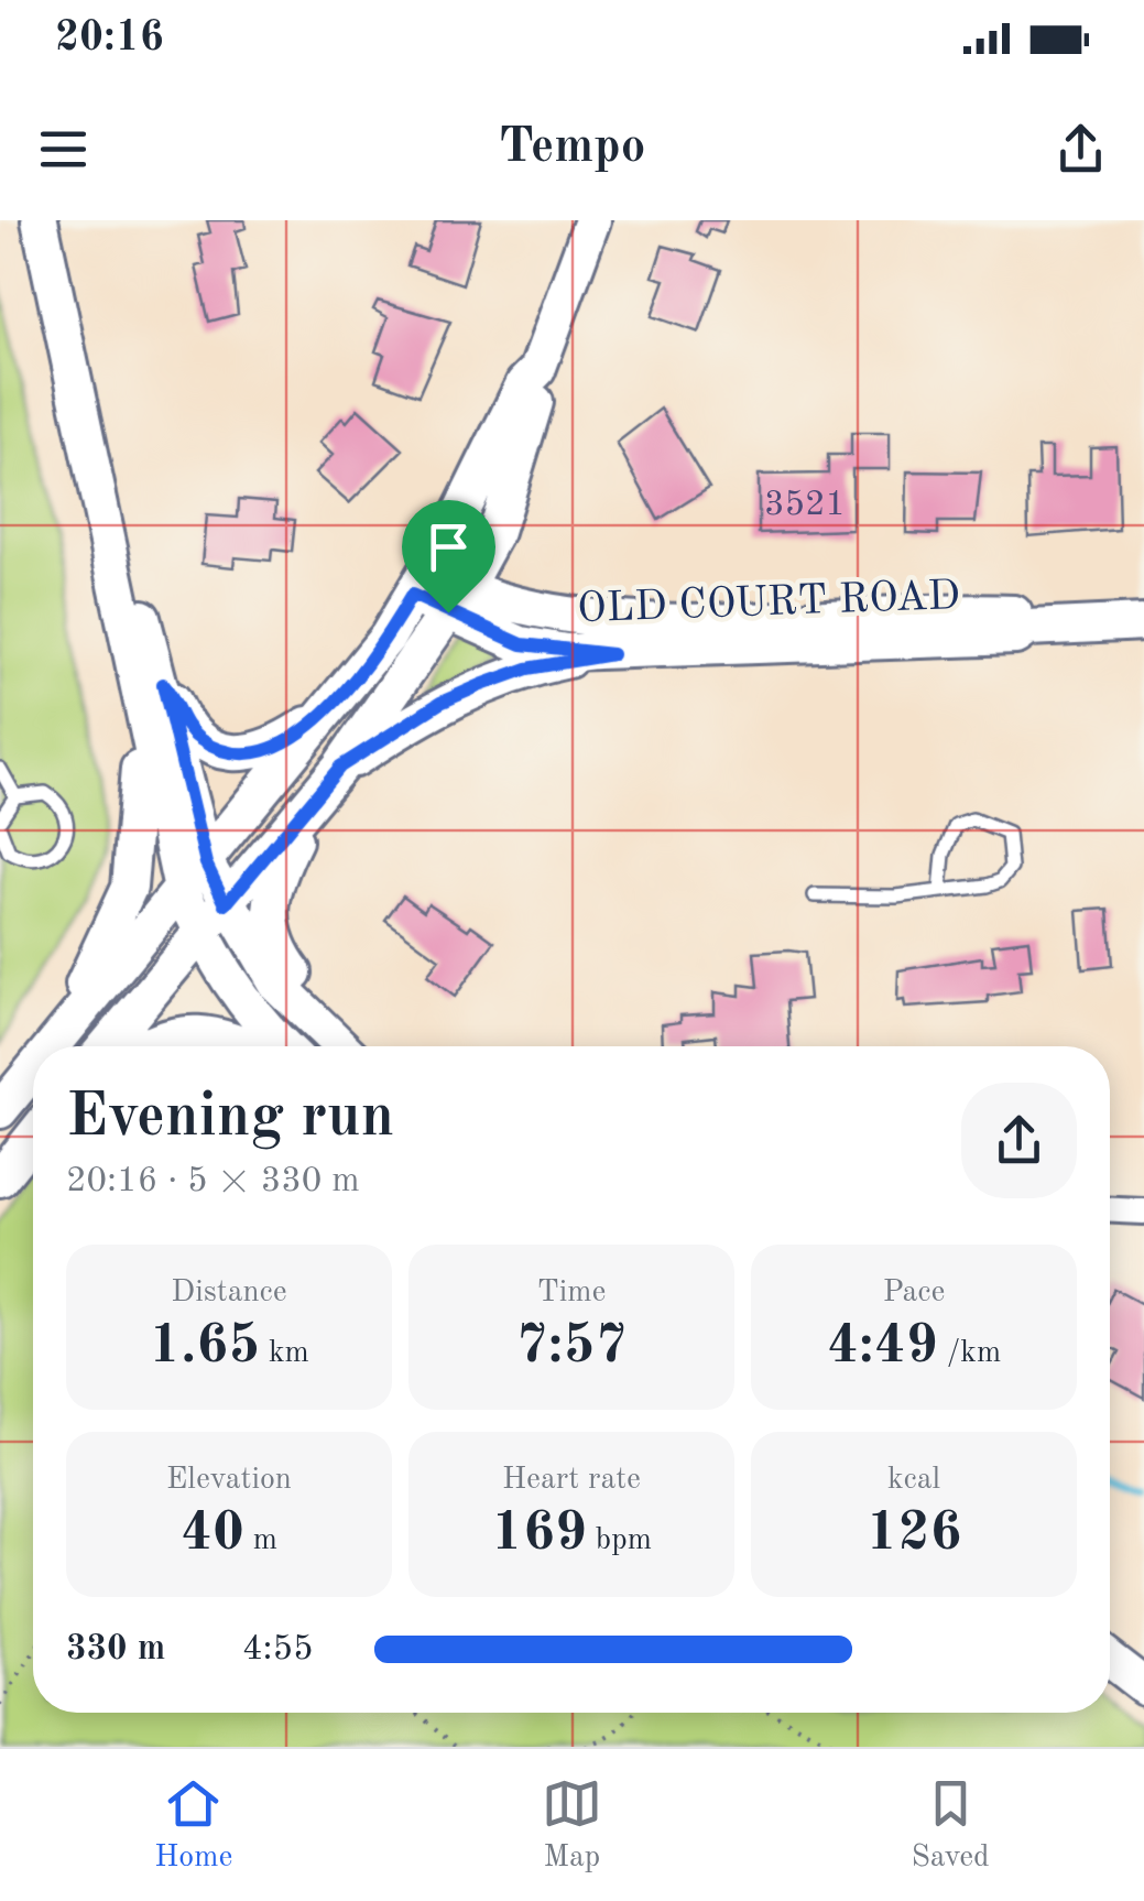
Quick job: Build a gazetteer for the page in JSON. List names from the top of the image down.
{
  "streets": {
    "main road": ["OLD COURT ROAD"]
  },
  "house_numbers": ["3521"],
  "page": {
    "status": "20:16",
    "header": "Tempo",
    "heading": ["Evening run", "20:16 · 5 × 330 m"],
    "stats": [
      ["Distance", "1.65 km"],
      ["Time", "7:57"],
      ["Pace", "4:49 /km"],
      ["Elevation", "40 m"],
      ["Heart rate", "169 bpm"],
      ["kcal", "126"]
    ],
    "list": [
      {
        "name": "330 m",
        "note": "4:55"
      }
    ],
    "tabs": ["Home", "Map", "Saved"]
  }
}
